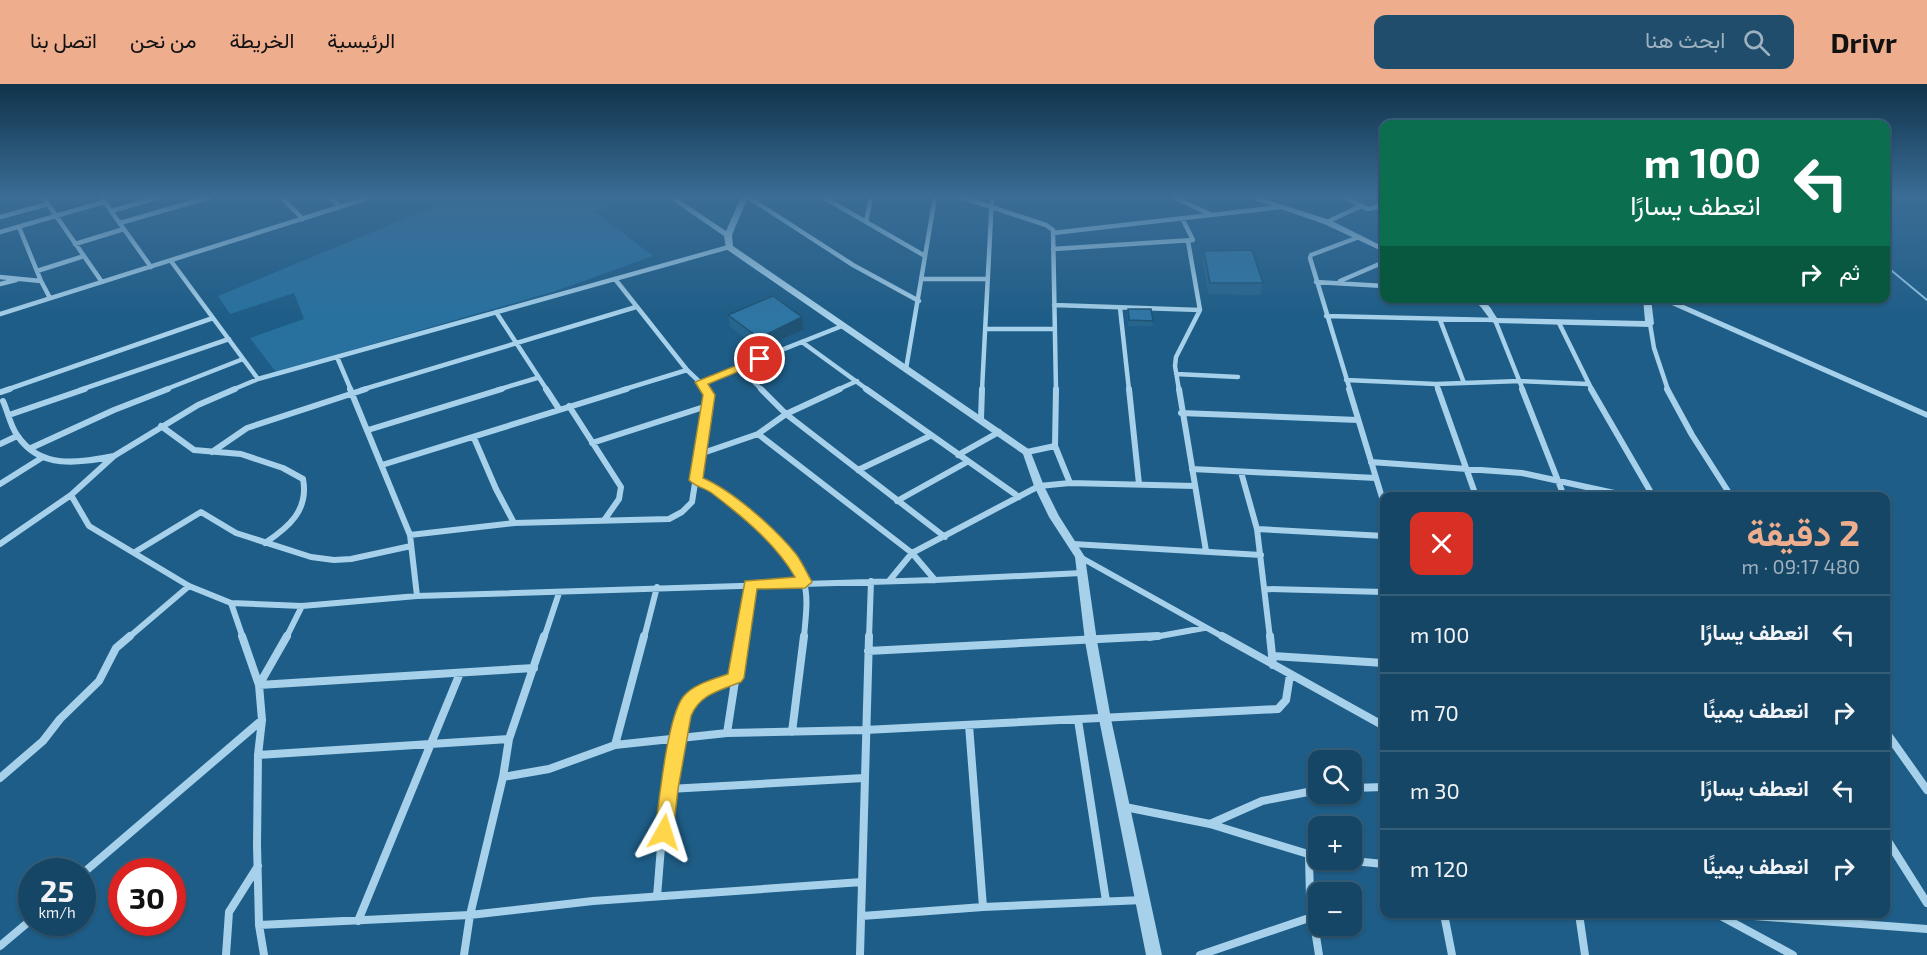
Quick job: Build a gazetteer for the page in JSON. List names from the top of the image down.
{
  "page": {
    "header": "Drivr",
    "search": "ابحث هنا",
    "nav": [
      "الرئيسية",
      "الخريطة",
      "من نحن",
      "اتصل بنا"
    ],
    "turn": ["100 m", "انعطف يسارًا"],
    "then": "ثم",
    "heading": ["2 دقيقة", "480 m · 09:17"],
    "list": [
      {
        "name": "انعطف يسارًا",
        "value": "100 m"
      },
      {
        "name": "انعطف يمينًا",
        "value": "70 m"
      },
      {
        "name": "انعطف يسارًا",
        "value": "30 m"
      },
      {
        "name": "انعطف يمينًا",
        "value": "120 m"
      }
    ],
    "map_buttons": ["+", "−"],
    "speed": "25 km/h",
    "limit": "30"
  }
}
